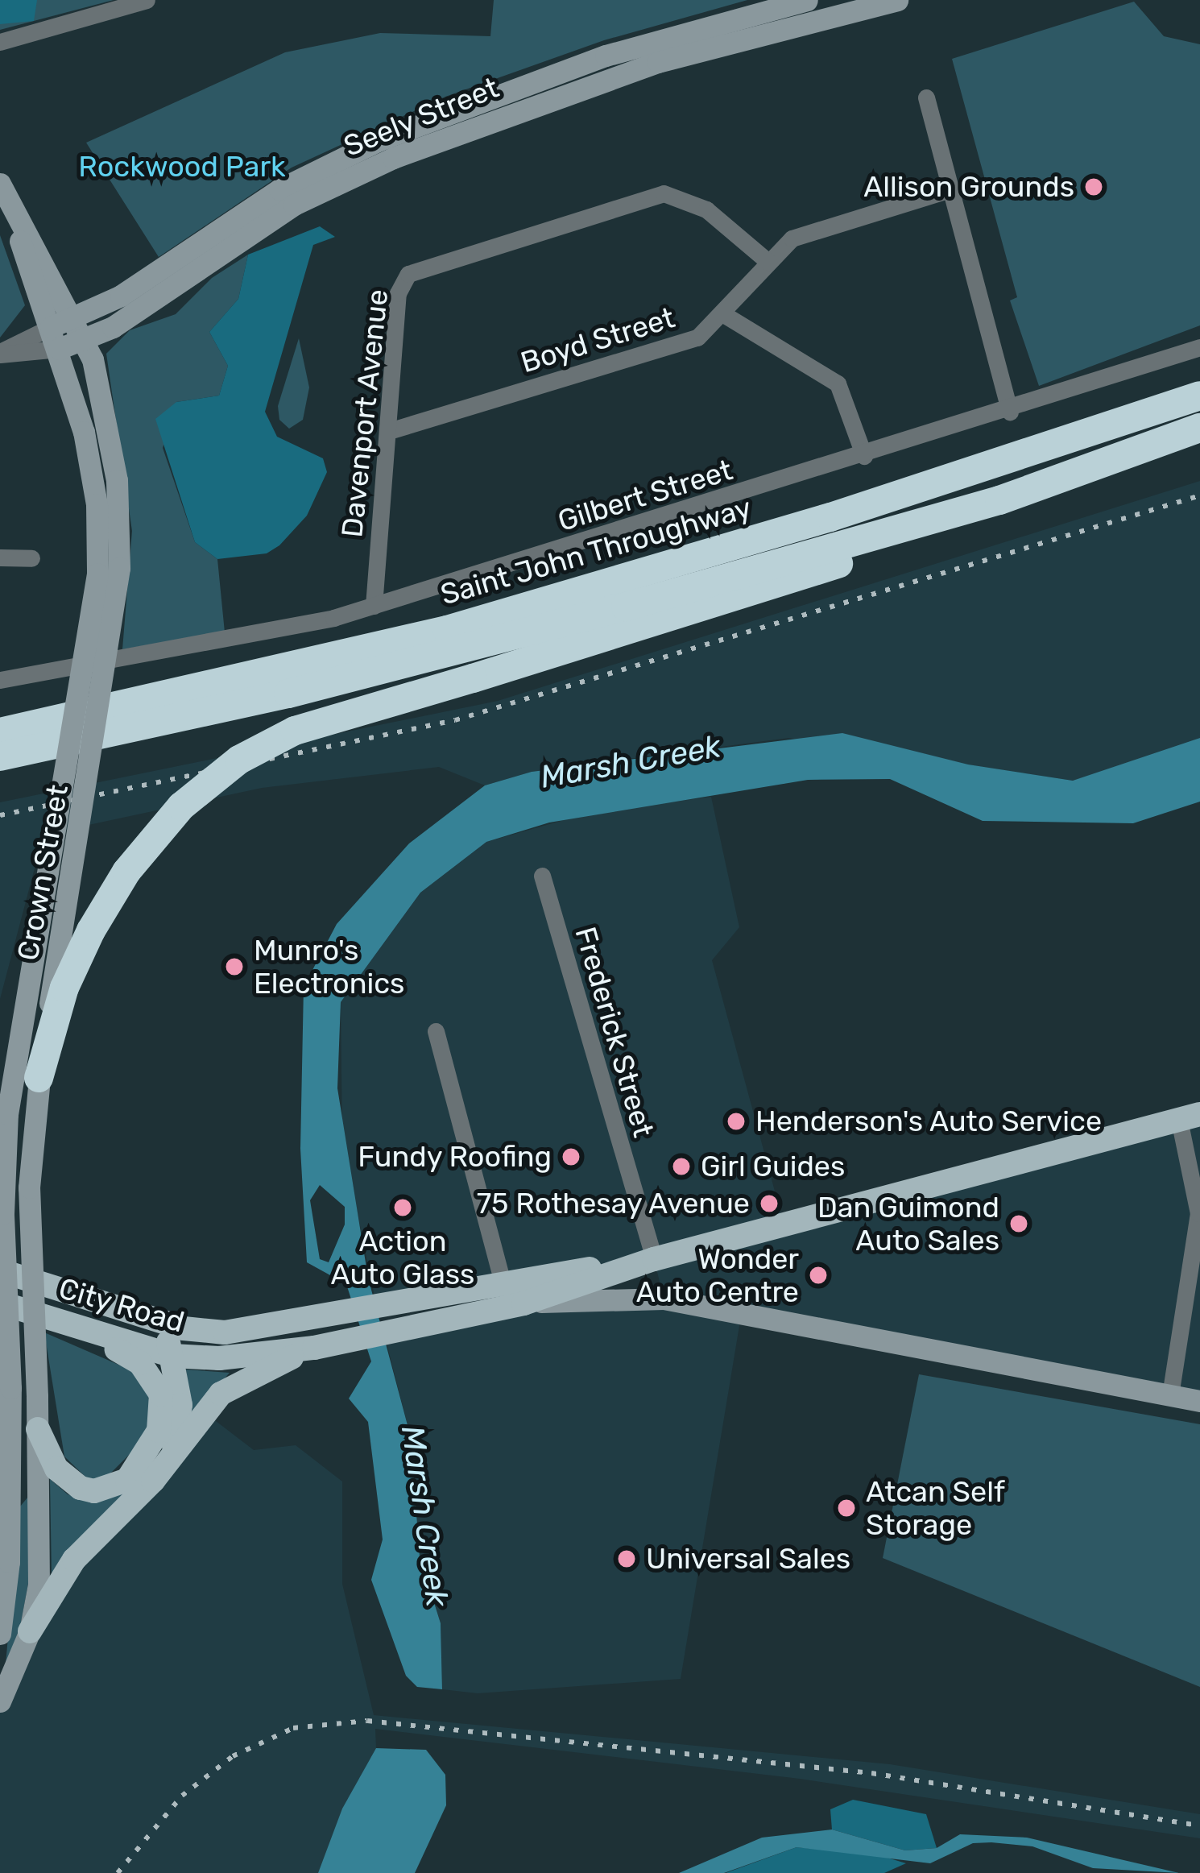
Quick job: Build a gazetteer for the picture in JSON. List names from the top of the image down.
{
  "streets": {
    "highway": ["Saint John Throughway"],
    "main road": ["Seely Street", "Crown Street", "City Road"],
    "street": [
      "Boyd Street",
      "Davenport Avenue",
      "Gilbert Street",
      "Frederick Street"
    ]
  },
  "crossings": [
    ["Seely Street", "Crown Street"],
    ["Boyd Street", "Davenport Avenue"],
    ["Davenport Avenue", "Gilbert Street"],
    ["Frederick Street", "City Road"]
  ],
  "water": ["Marsh Creek"],
  "parks": ["Rockwood Park"],
  "places": [
    "Allison Grounds",
    "Munro's Electronics",
    "Henderson's Auto Service",
    "Fundy Roofing",
    "Girl Guides",
    "75 Rothesay Avenue",
    "Action Auto Glass",
    "Dan Guimond Auto Sales",
    "Wonder Auto Centre",
    "Atcan Self Storage",
    "Universal Sales"
  ]
}
